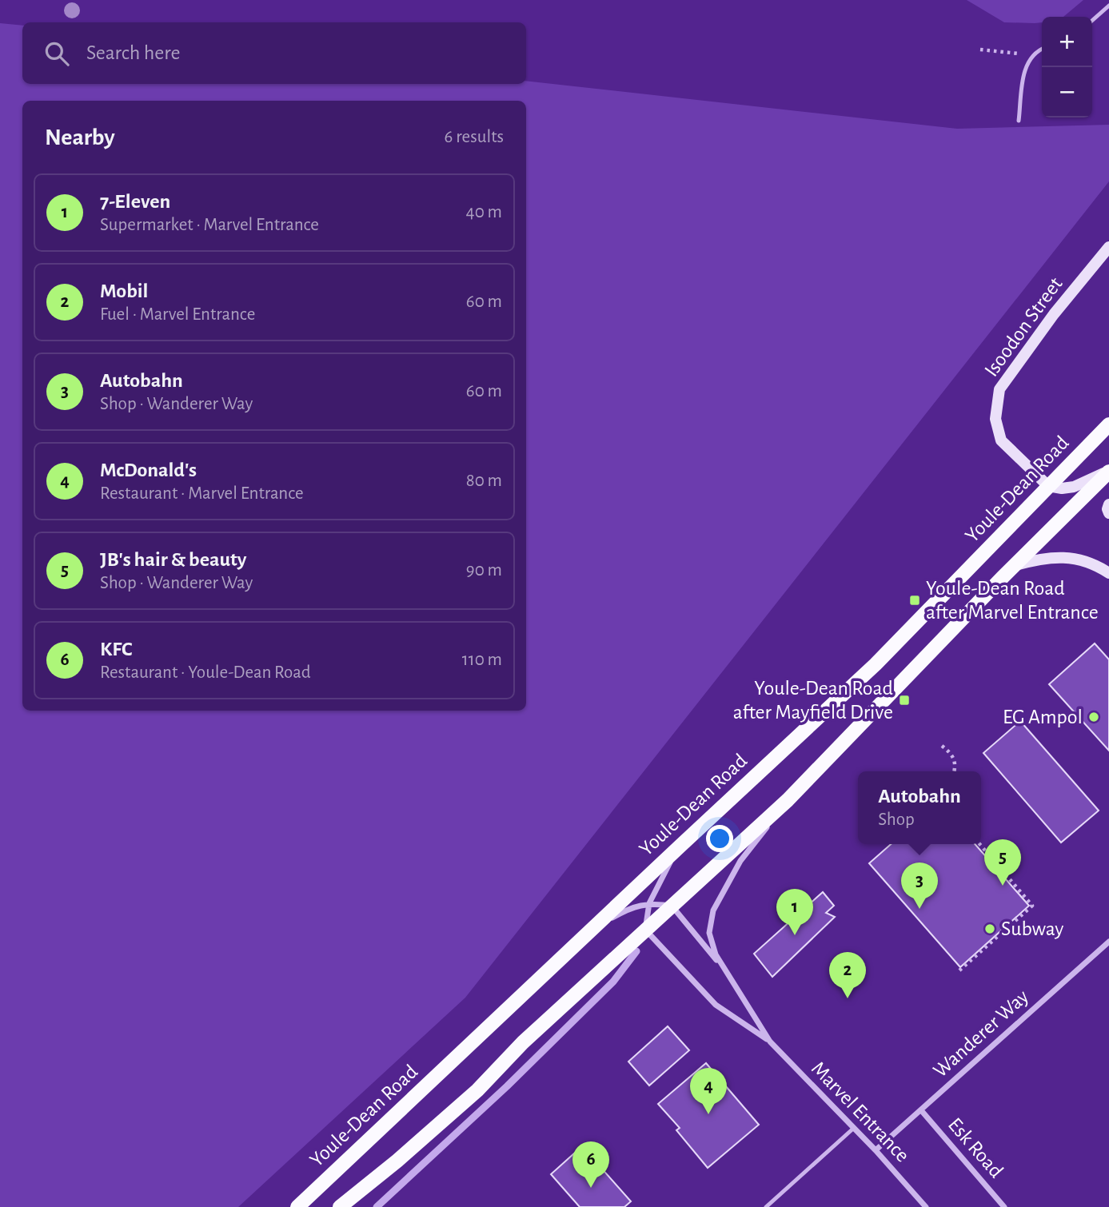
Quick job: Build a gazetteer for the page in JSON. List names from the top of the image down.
{
  "streets": {
    "main road": ["Youle-Dean Road"],
    "street": [
      "Isoodon Street",
      "Wanderer Way",
      "Marvel Entrance",
      "Esk Road"
    ]
  },
  "crossings": [
    ["Isoodon Street", "Youle-Dean Road"],
    ["Wanderer Way", "Marvel Entrance"],
    ["Wanderer Way", "Esk Road"]
  ],
  "places": {
    "transit": ["Youle-Dean Road after Marvel Entrance", "Youle-Dean Road after Mayfield Drive"],
    "other": ["EG Ampol", "Subway"]
  },
  "page": {
    "map_buttons": ["+", "−"],
    "search": "Search here",
    "heading": ["Nearby", "6 results"],
    "list": [
      {
        "mark": "1",
        "name": "7-Eleven",
        "note": "Supermarket · Marvel Entrance",
        "value": "40 m"
      },
      {
        "mark": "2",
        "name": "Mobil",
        "note": "Fuel · Marvel Entrance",
        "value": "60 m"
      },
      {
        "mark": "3",
        "name": "Autobahn",
        "note": "Shop · Wanderer Way",
        "value": "60 m"
      },
      {
        "mark": "4",
        "name": "McDonald's",
        "note": "Restaurant · Marvel Entrance",
        "value": "80 m"
      },
      {
        "mark": "5",
        "name": "JB's hair & beauty",
        "note": "Shop · Wanderer Way",
        "value": "90 m"
      },
      {
        "mark": "6",
        "name": "KFC",
        "note": "Restaurant · Youle-Dean Road",
        "value": "110 m"
      }
    ],
    "popup": ["Autobahn", "Shop"],
    "pins": [
      "5",
      "3",
      "1",
      "2",
      "4",
      "6"
    ]
  }
}
